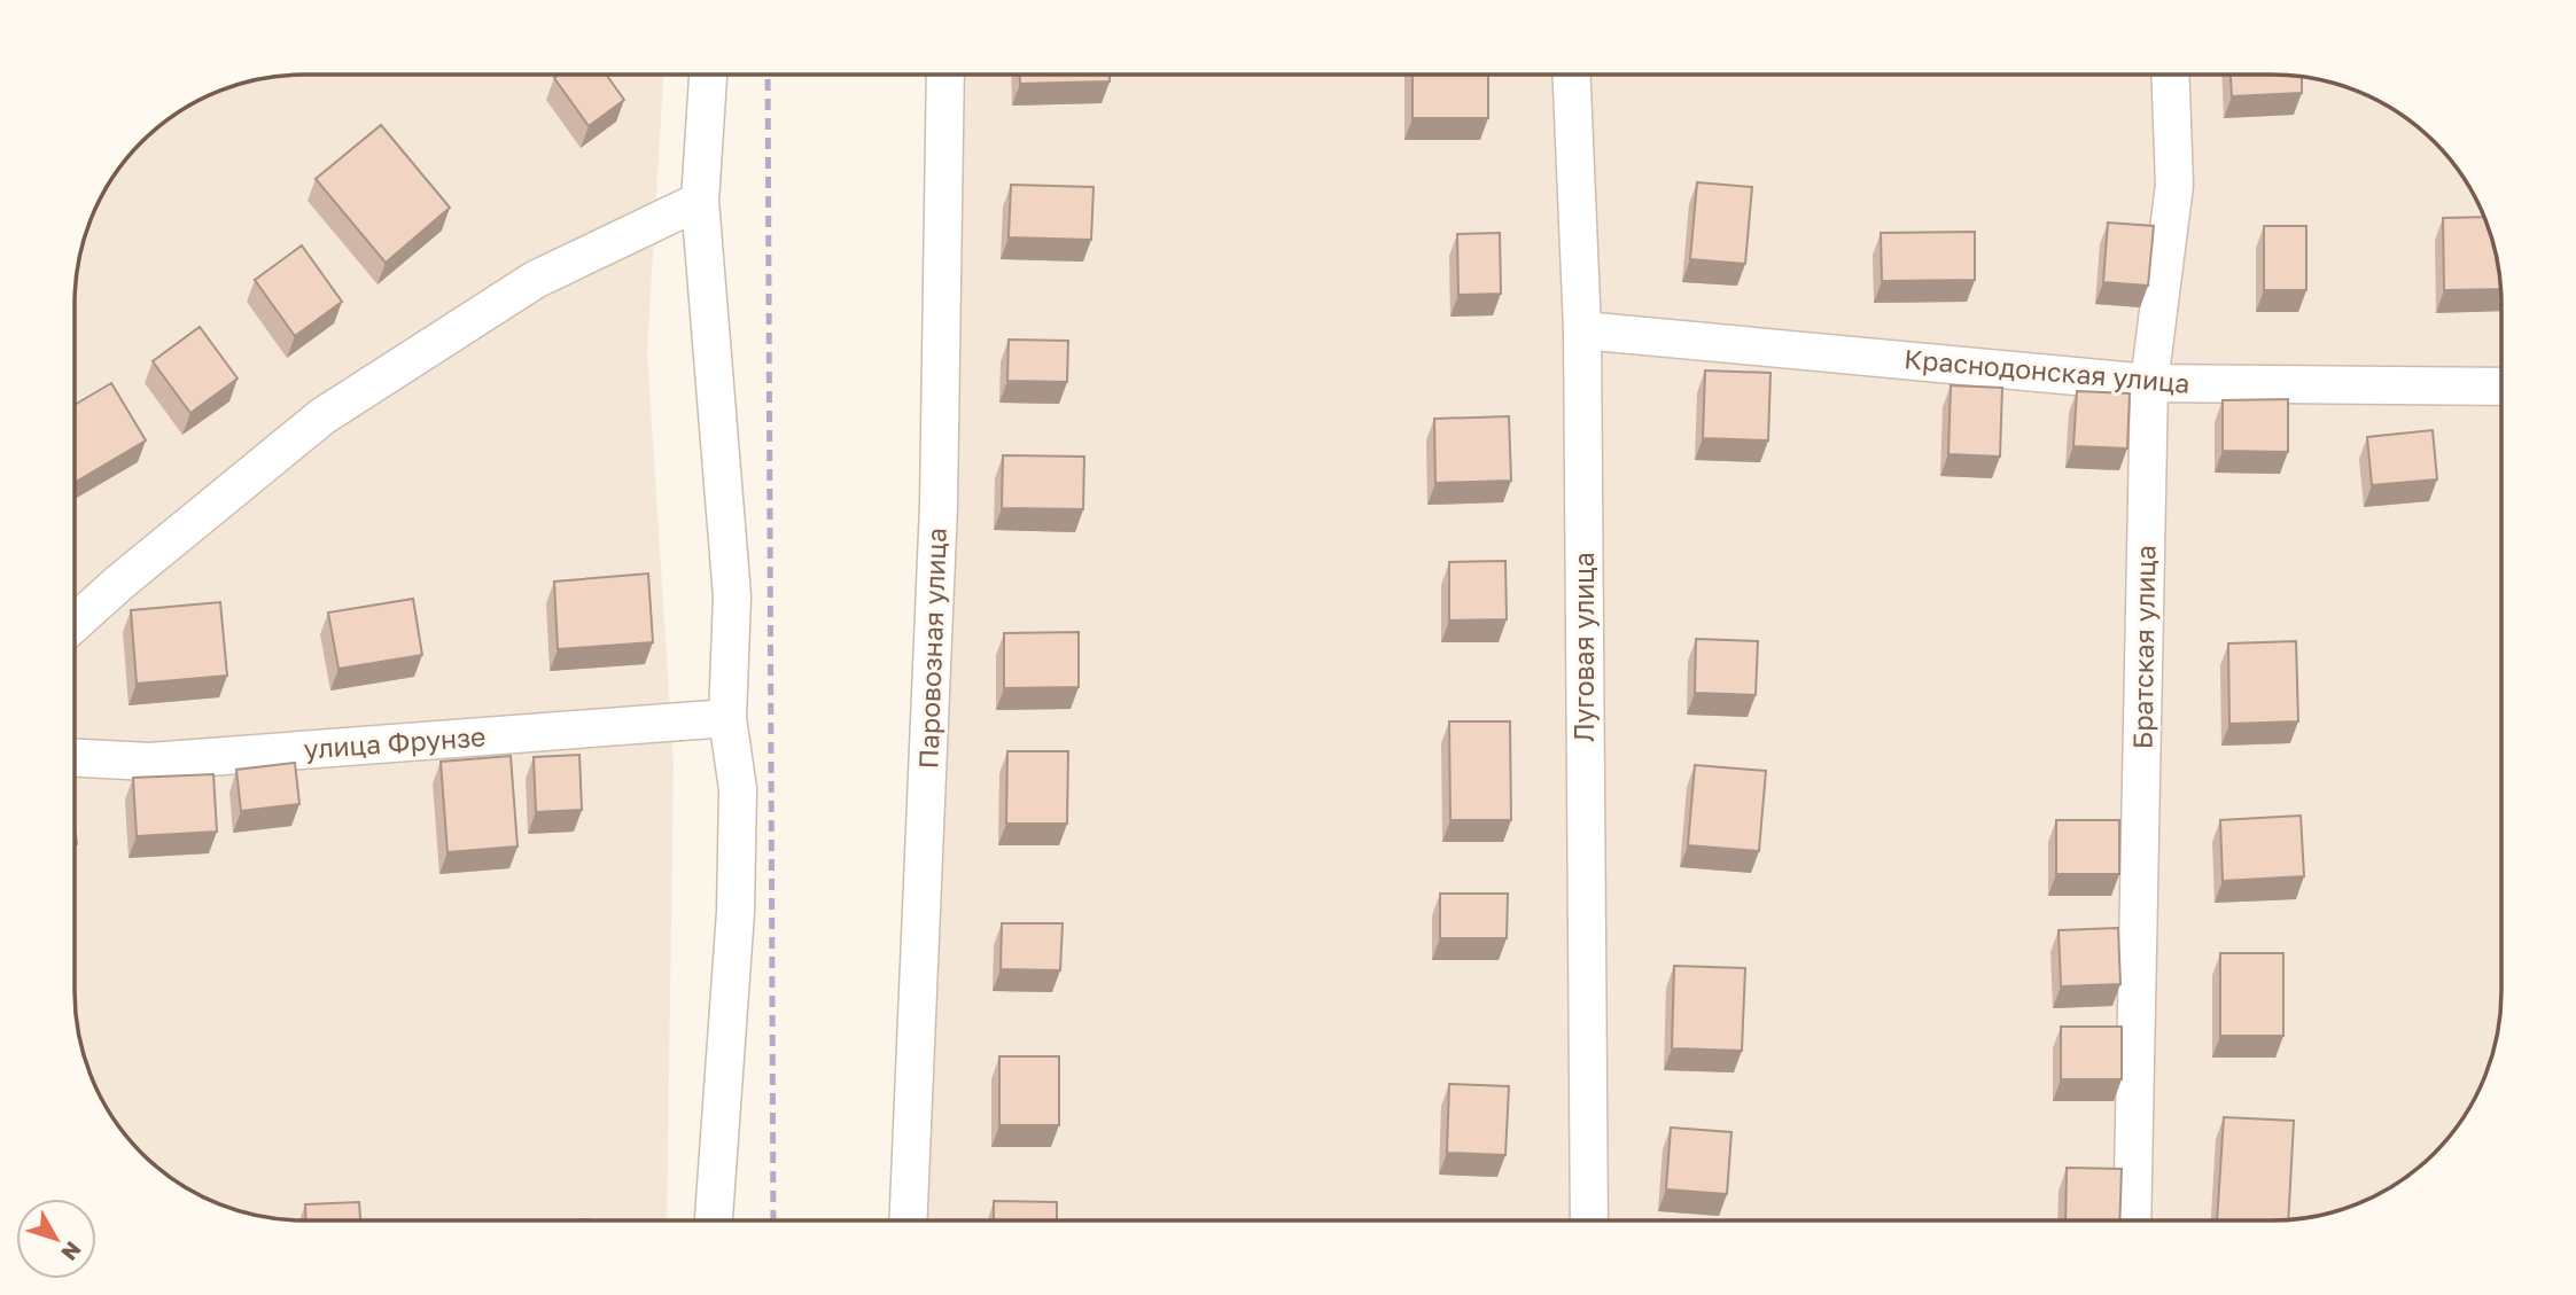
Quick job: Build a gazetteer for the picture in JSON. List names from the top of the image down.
{
  "streets": {
    "street": [
      "Краснодонская улица",
      "Луговая улица",
      "Братская улица",
      "Паровозная улица",
      "улица Фрунзе"
    ]
  },
  "crossings": [
    ["Краснодонская улица", "Луговая улица"],
    ["Краснодонская улица", "Братская улица"]
  ],
  "north": "bottom right"
}
